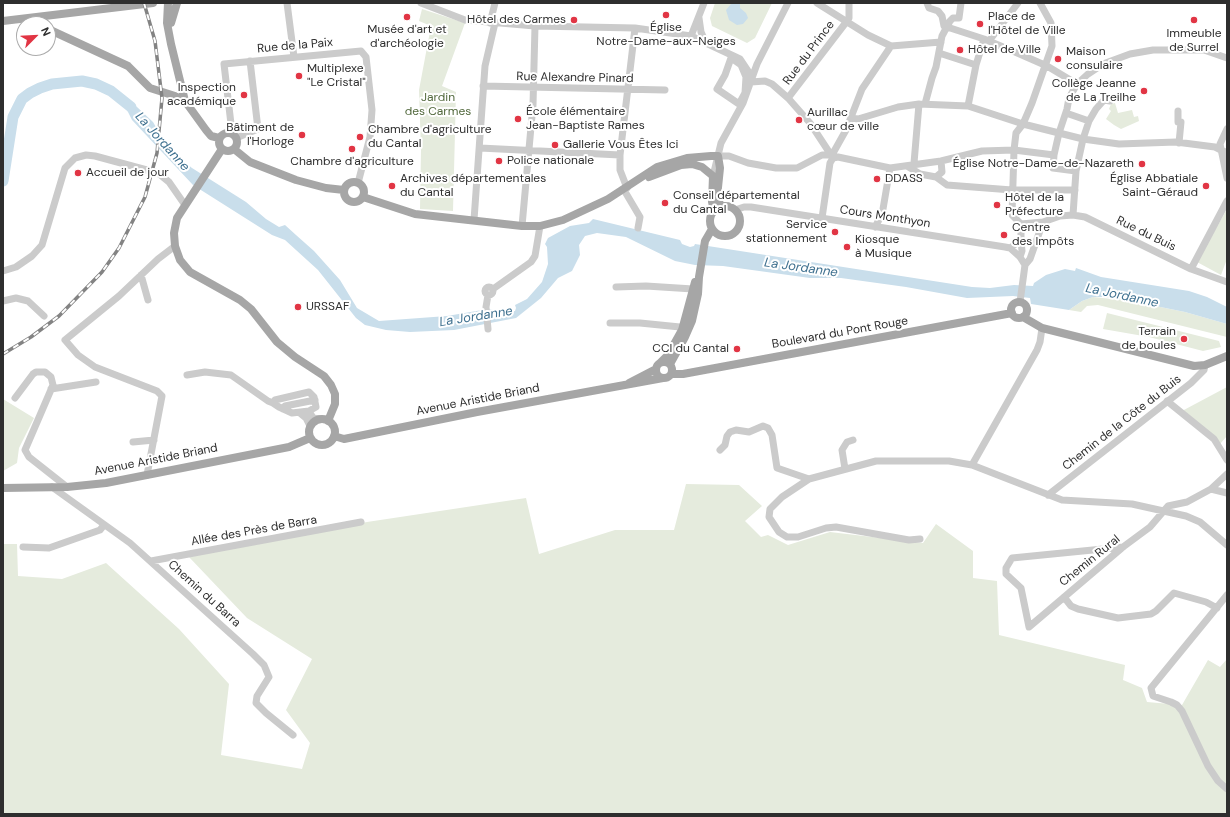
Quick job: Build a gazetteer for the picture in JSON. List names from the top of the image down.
{
  "streets": {
    "main road": ["Boulevard du Pont Rouge", "Avenue Aristide Briand"],
    "street": [
      "Rue de la Paix",
      "Rue du Prince",
      "Rue Alexandre Pinard",
      "Cours Monthyon",
      "Rue du Buis",
      "Chemin de la Côte du Buis",
      "Allée des Près de Barra",
      "Chemin Rural",
      "Chemin du Barra"
    ]
  },
  "crossings": [
    ["Cours Monthyon", "Avenue Aristide Briand"],
    ["Boulevard du Pont Rouge", "Avenue Aristide Briand"],
    ["Avenue Aristide Briand", "Chemin du Barra"],
    ["Allée des Près de Barra", "Chemin du Barra"]
  ],
  "water": ["La Jordanne"],
  "parks": ["Jardin des Carmes"],
  "places": [
    "Église Notre-Dame-aux-Neiges",
    "Musée d'art et d'archéologie",
    "Hôtel des Carmes",
    "Immeuble de Surrel",
    "Place de l'Hôtel de Ville",
    "Hôtel de Ville",
    "Maison consulaire",
    "Multiplexe \"Le Cristal\"",
    "Collège Jeanne de La Treilhe",
    "Inspection académique",
    "École élémentaire Jean-Baptiste Rames",
    "Aurillac cœur de ville",
    "Bâtiment de l'Horloge",
    "Chambre d'agriculture du Cantal",
    "Gallerie Vous Êtes Ici",
    "Chambre d'agriculture",
    "Police nationale",
    "Église Notre-Dame-de-Nazareth",
    "Accueil de jour",
    "DDASS",
    "Archives départementales du Cantal",
    "Église Abbatiale Saint-Géraud",
    "Conseil départemental du Cantal",
    "Hôtel de la Préfecture",
    "Service stationnement",
    "Centre des Impôts",
    "Kiosque à Musique",
    "URSSAF",
    "Terrain de boules",
    "CCI du Cantal"
  ],
  "north": "top right"
}
